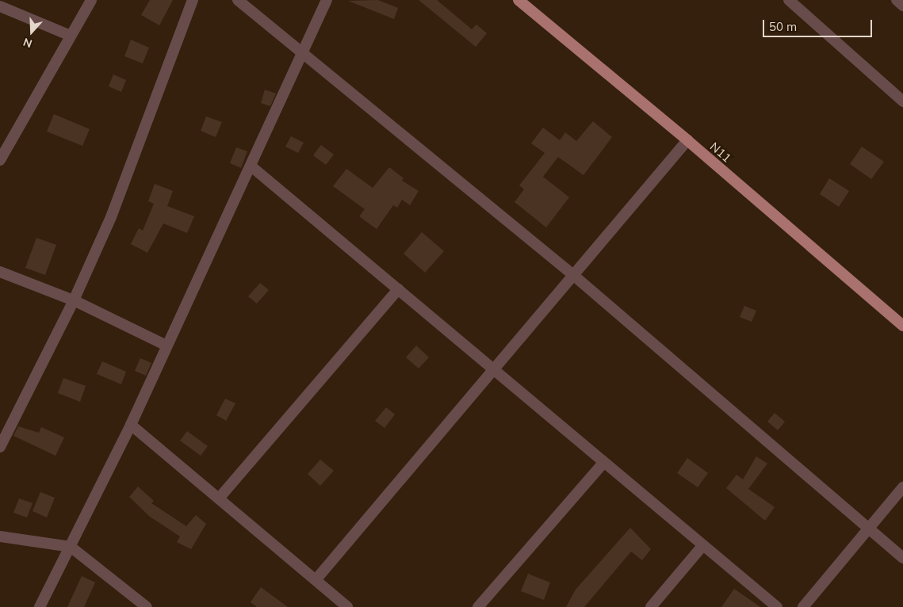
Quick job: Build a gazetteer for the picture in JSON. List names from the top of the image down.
{
  "streets": {
    "main road": ["N11"]
  },
  "scale_bar": "50 m",
  "north": "bottom"
}
